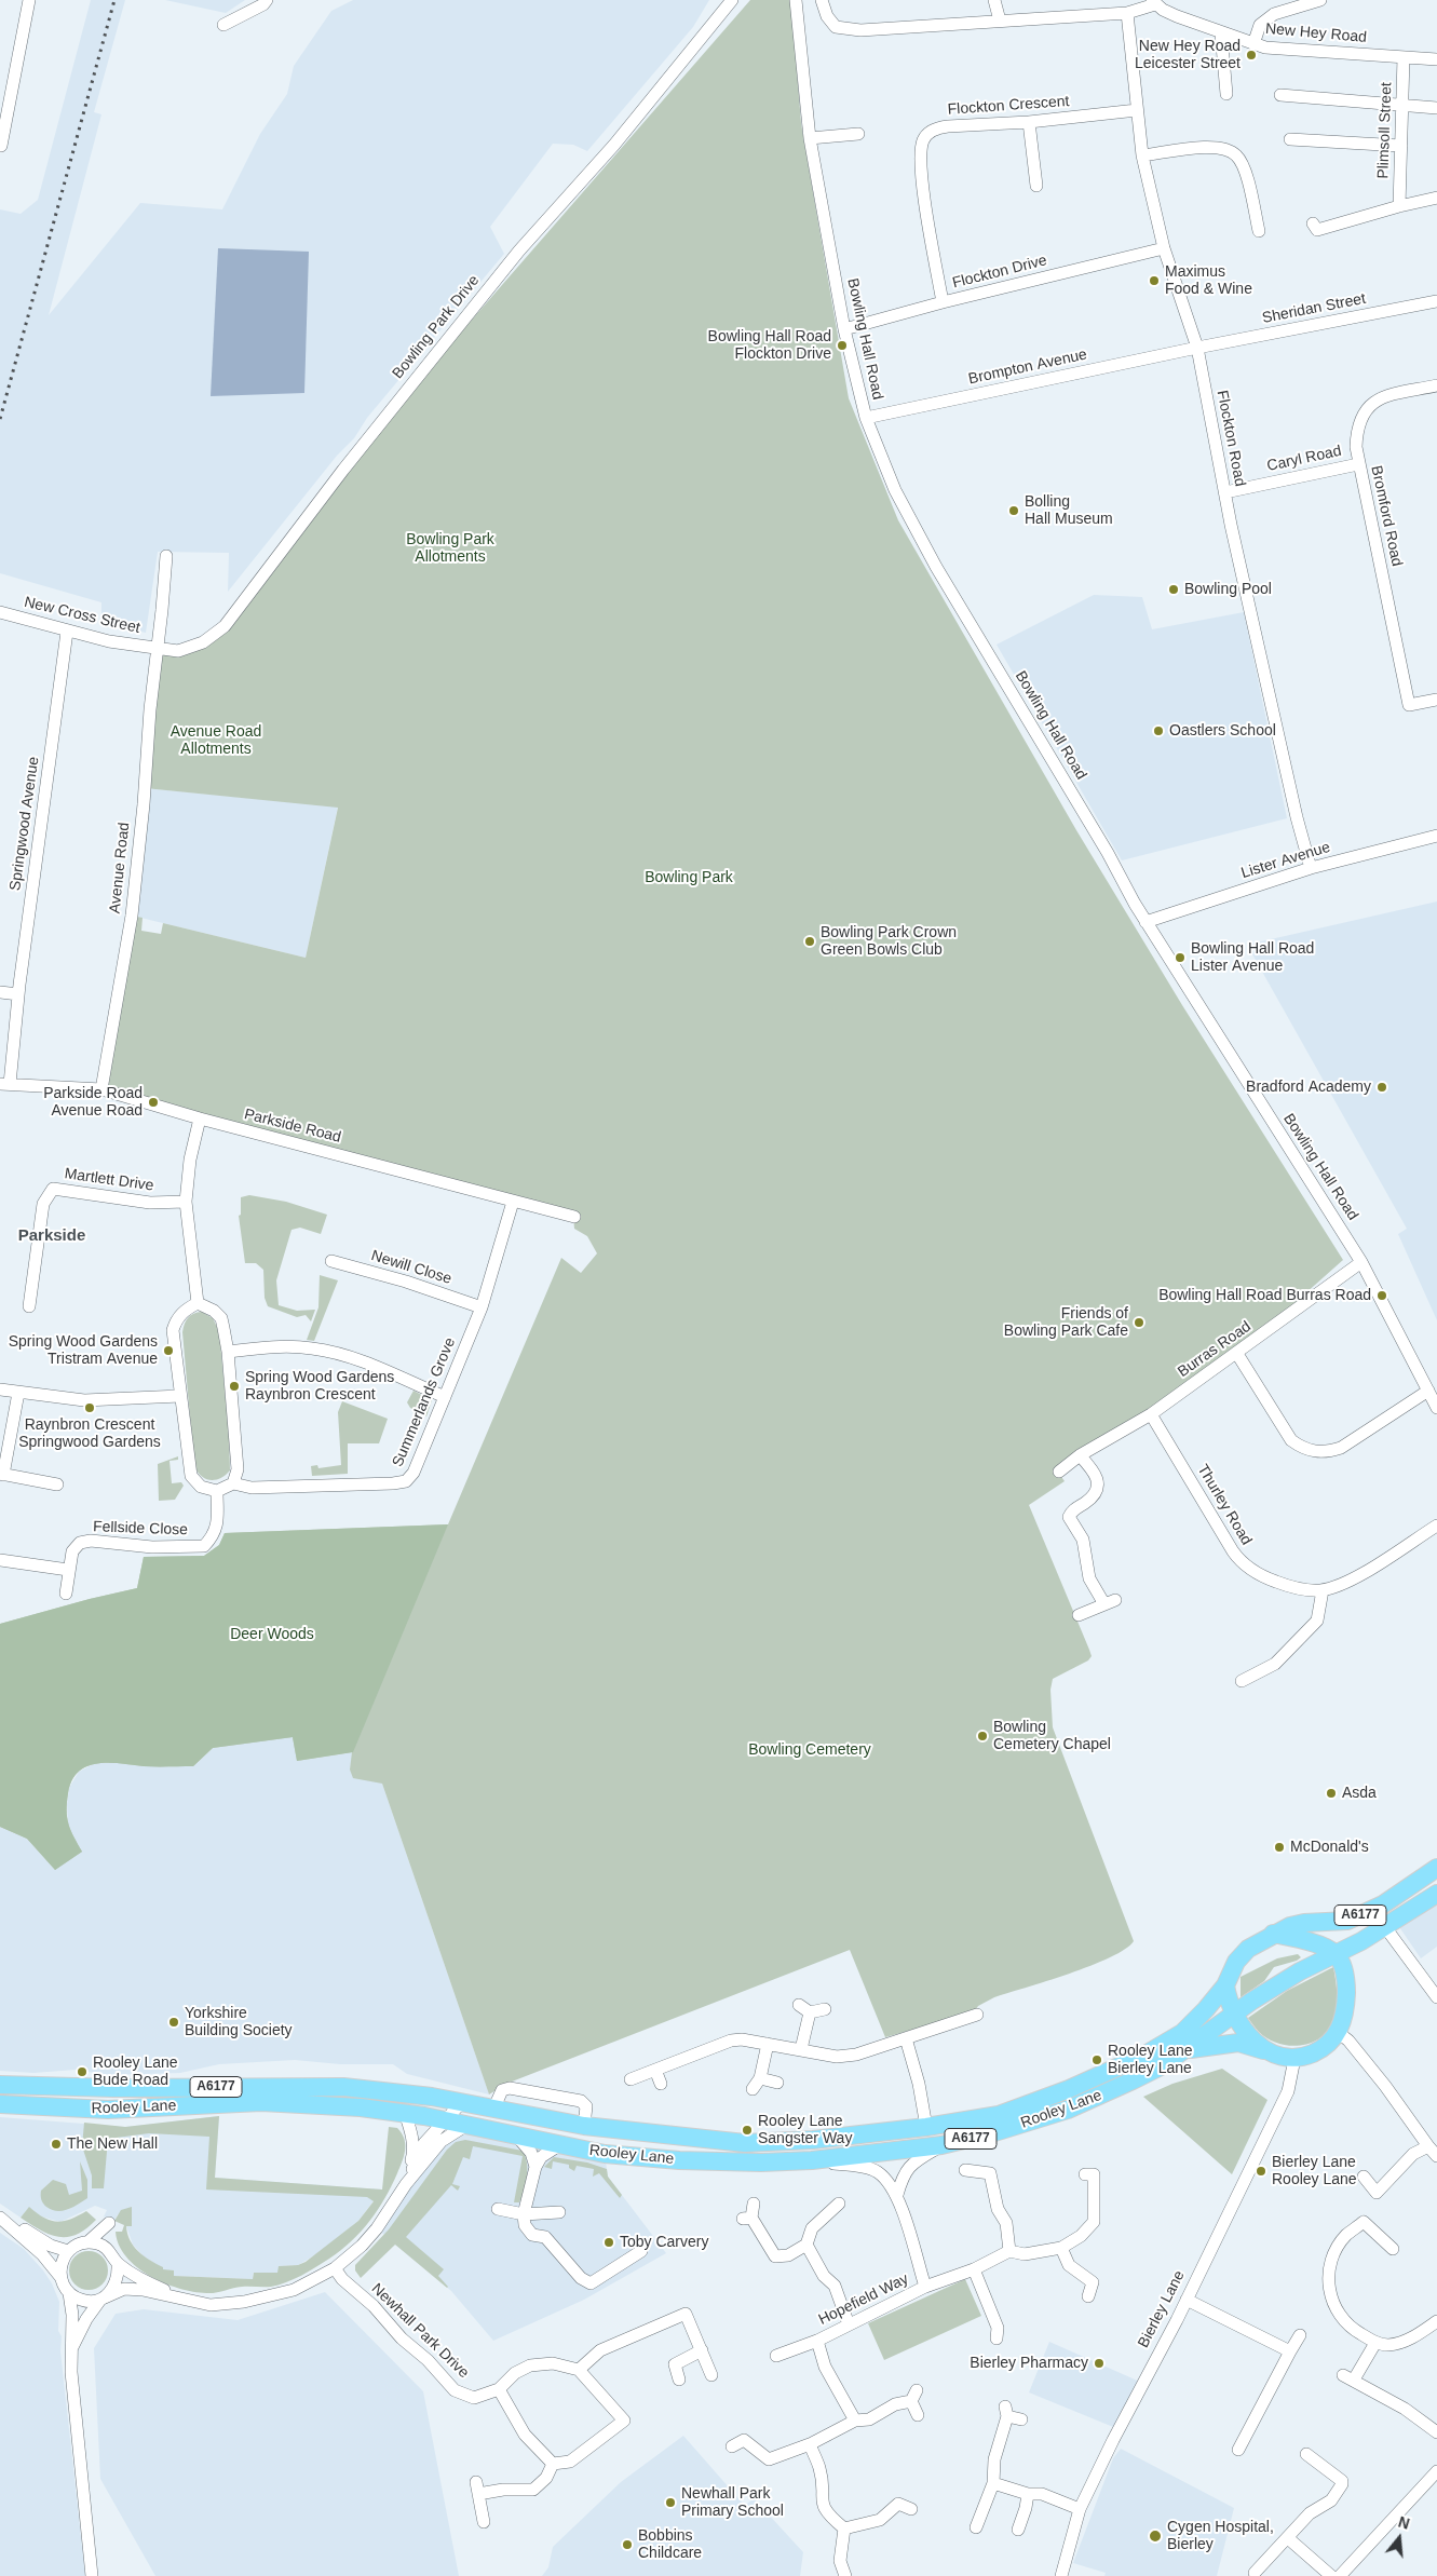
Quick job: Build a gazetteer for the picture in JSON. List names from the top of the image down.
{
  "streets": {
    "highway": ["A6177", "Rooley Lane"],
    "street": [
      "New Hey Road",
      "Flockton Crescent",
      "Plimsoll Street",
      "Flockton Drive",
      "Sheridan Street",
      "Bowling Park Drive",
      "Bowling Hall Road",
      "Brompton Avenue",
      "Flockton Road",
      "Caryl Road",
      "Bromford Road",
      "New Cross Street",
      "Springwood Avenue",
      "Lister Avenue",
      "Avenue Road",
      "Parkside Road",
      "Martlett Drive",
      "Newill Close",
      "Burras Road",
      "Summerlands Grove",
      "Thurley Road",
      "Fellside Close",
      "Hopefield Way",
      "Bierley Lane",
      "Newhall Park Drive"
    ]
  },
  "crossings": [
    ["New Hey Road", "Plimsoll Street"],
    ["New Hey Road", "Flockton Road"],
    ["Flockton Crescent", "Flockton Drive"],
    ["Flockton Crescent", "Flockton Road"],
    ["Flockton Drive", "Bowling Hall Road"],
    ["Flockton Drive", "Flockton Road"],
    ["Sheridan Street", "Brompton Avenue"],
    ["Sheridan Street", "Flockton Road"],
    ["Bowling Park Drive", "New Cross Street"],
    ["Bowling Park Drive", "Avenue Road"],
    ["Bowling Hall Road", "Brompton Avenue"],
    ["Bowling Hall Road", "Lister Avenue"],
    ["Bowling Hall Road", "Burras Road"],
    ["Brompton Avenue", "Flockton Road"],
    ["Flockton Road", "Caryl Road"],
    ["Flockton Road", "Lister Avenue"],
    ["Caryl Road", "Bromford Road"],
    ["New Cross Street", "Springwood Avenue"],
    ["New Cross Street", "Avenue Road"],
    ["Springwood Avenue", "Parkside Road"],
    ["Avenue Road", "Parkside Road"],
    ["Parkside Road", "Summerlands Grove"],
    ["Newill Close", "Summerlands Grove"],
    ["Burras Road", "Thurley Road"],
    ["Rooley Lane", "Hopefield Way"]
  ],
  "districts": ["Parkside"],
  "parks": [
    "Bowling Park Allotments",
    "Avenue Road Allotments",
    "Bowling Park",
    "Deer Woods",
    "Bowling Cemetery"
  ],
  "places": [
    "New Hey Road Leicester Street",
    "Maximus Food & Wine",
    "Bowling Hall Road Flockton Drive",
    "Bolling Hall Museum",
    "Bowling Pool",
    "Oastlers School",
    "Bowling Park Crown Green Bowls Club",
    "Bowling Hall Road Lister Avenue",
    "Bradford Academy",
    "Parkside Road Avenue Road",
    "Bowling Hall Road Burras Road",
    "Friends of Bowling Park Cafe",
    "Spring Wood Gardens Tristram Avenue",
    "Spring Wood Gardens Raynbron Crescent",
    "Raynbron Crescent Springwood Gardens",
    "Bowling Cemetery Chapel",
    "Asda",
    "McDonald's",
    "Yorkshire Building Society",
    "Rooley Lane Bierley Lane",
    "Rooley Lane Bude Road",
    "Rooley Lane Sangster Way",
    "The New Hall",
    "Bierley Lane Rooley Lane",
    "Toby Carvery",
    "Bierley Pharmacy",
    "Newhall Park Primary School",
    "Cygen Hospital, Bierley",
    "Bobbins Childcare"
  ],
  "north": "top"
}
